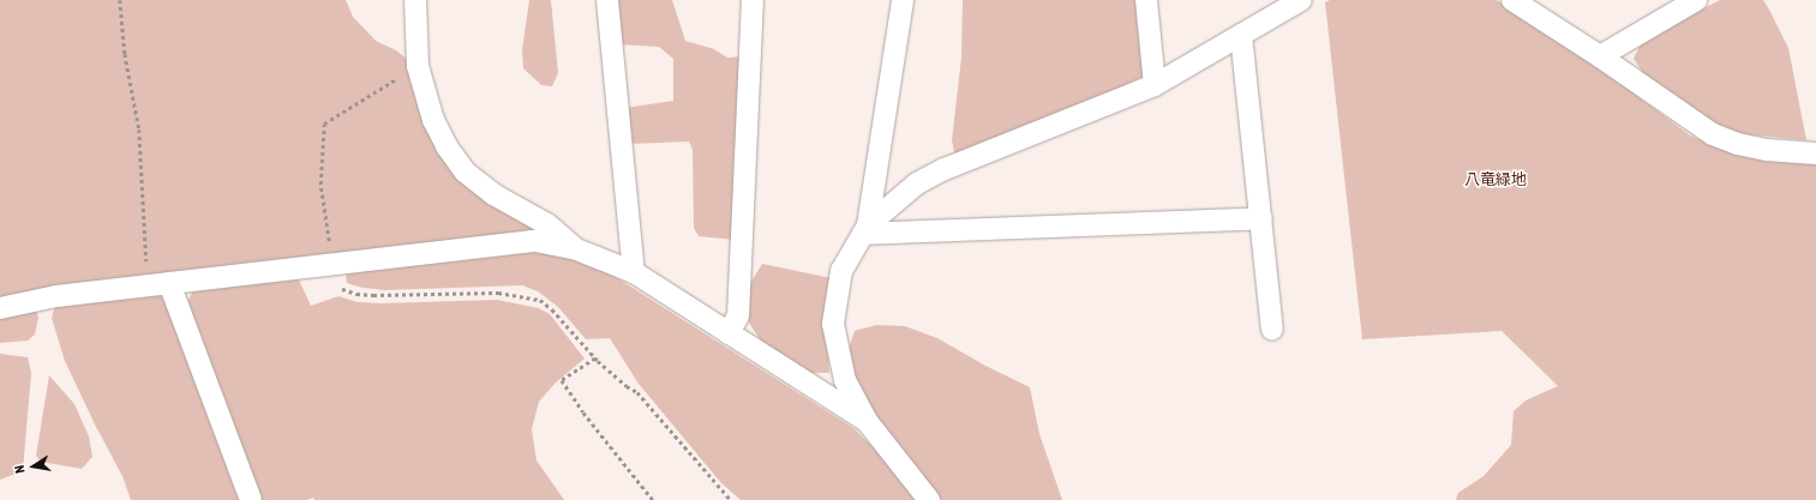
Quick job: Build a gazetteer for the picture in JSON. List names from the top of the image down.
{
  "parks": ["八竜緑地"],
  "north": "left"
}
